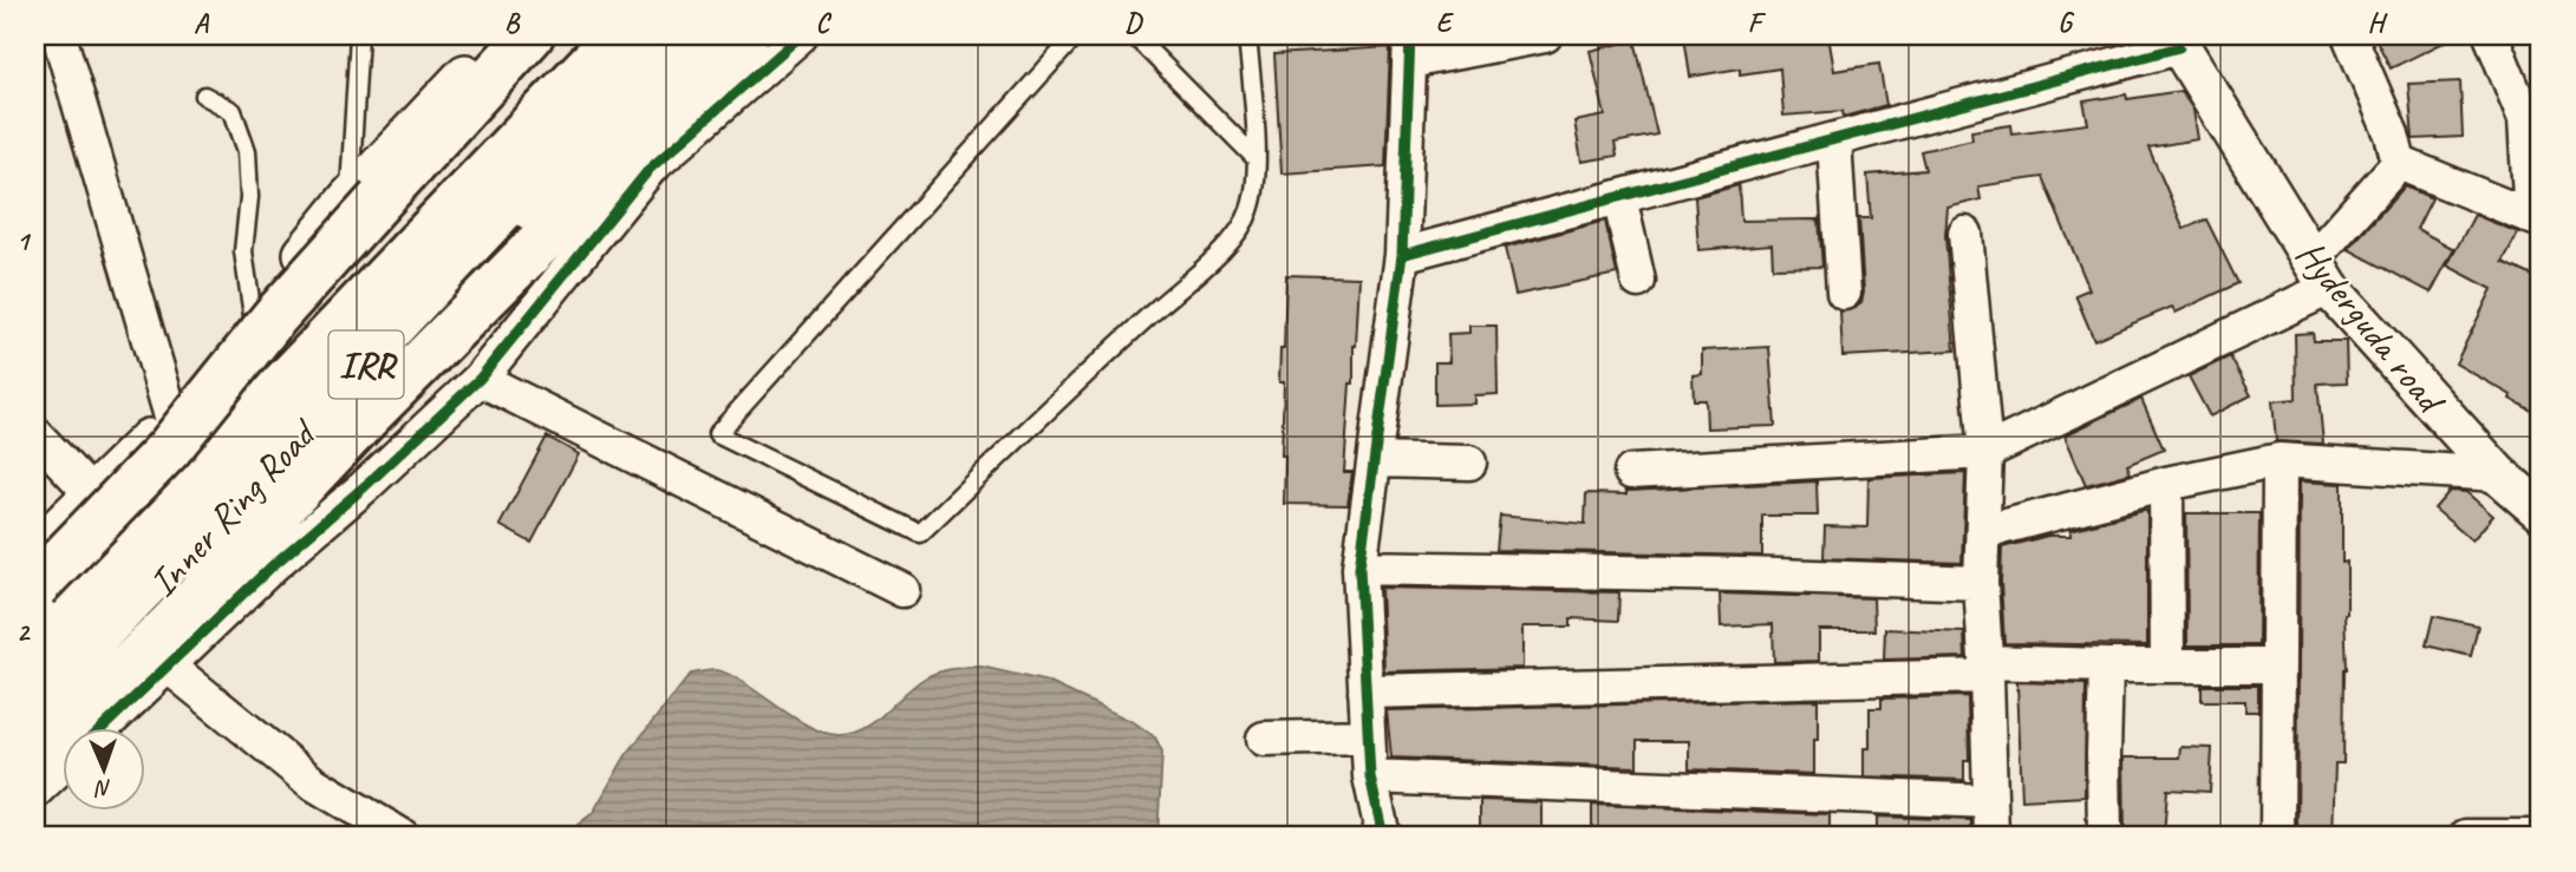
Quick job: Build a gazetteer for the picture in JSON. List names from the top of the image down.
{
  "streets": {
    "main road": ["IRR", "Inner Ring Road"],
    "street": ["Hyderguda road"]
  },
  "north": "bottom",
  "grid": {
    "columns": [
      "A",
      "B",
      "C",
      "D",
      "E",
      "F",
      "G",
      "H"
    ],
    "rows": ["1", "2"]
  }
}
